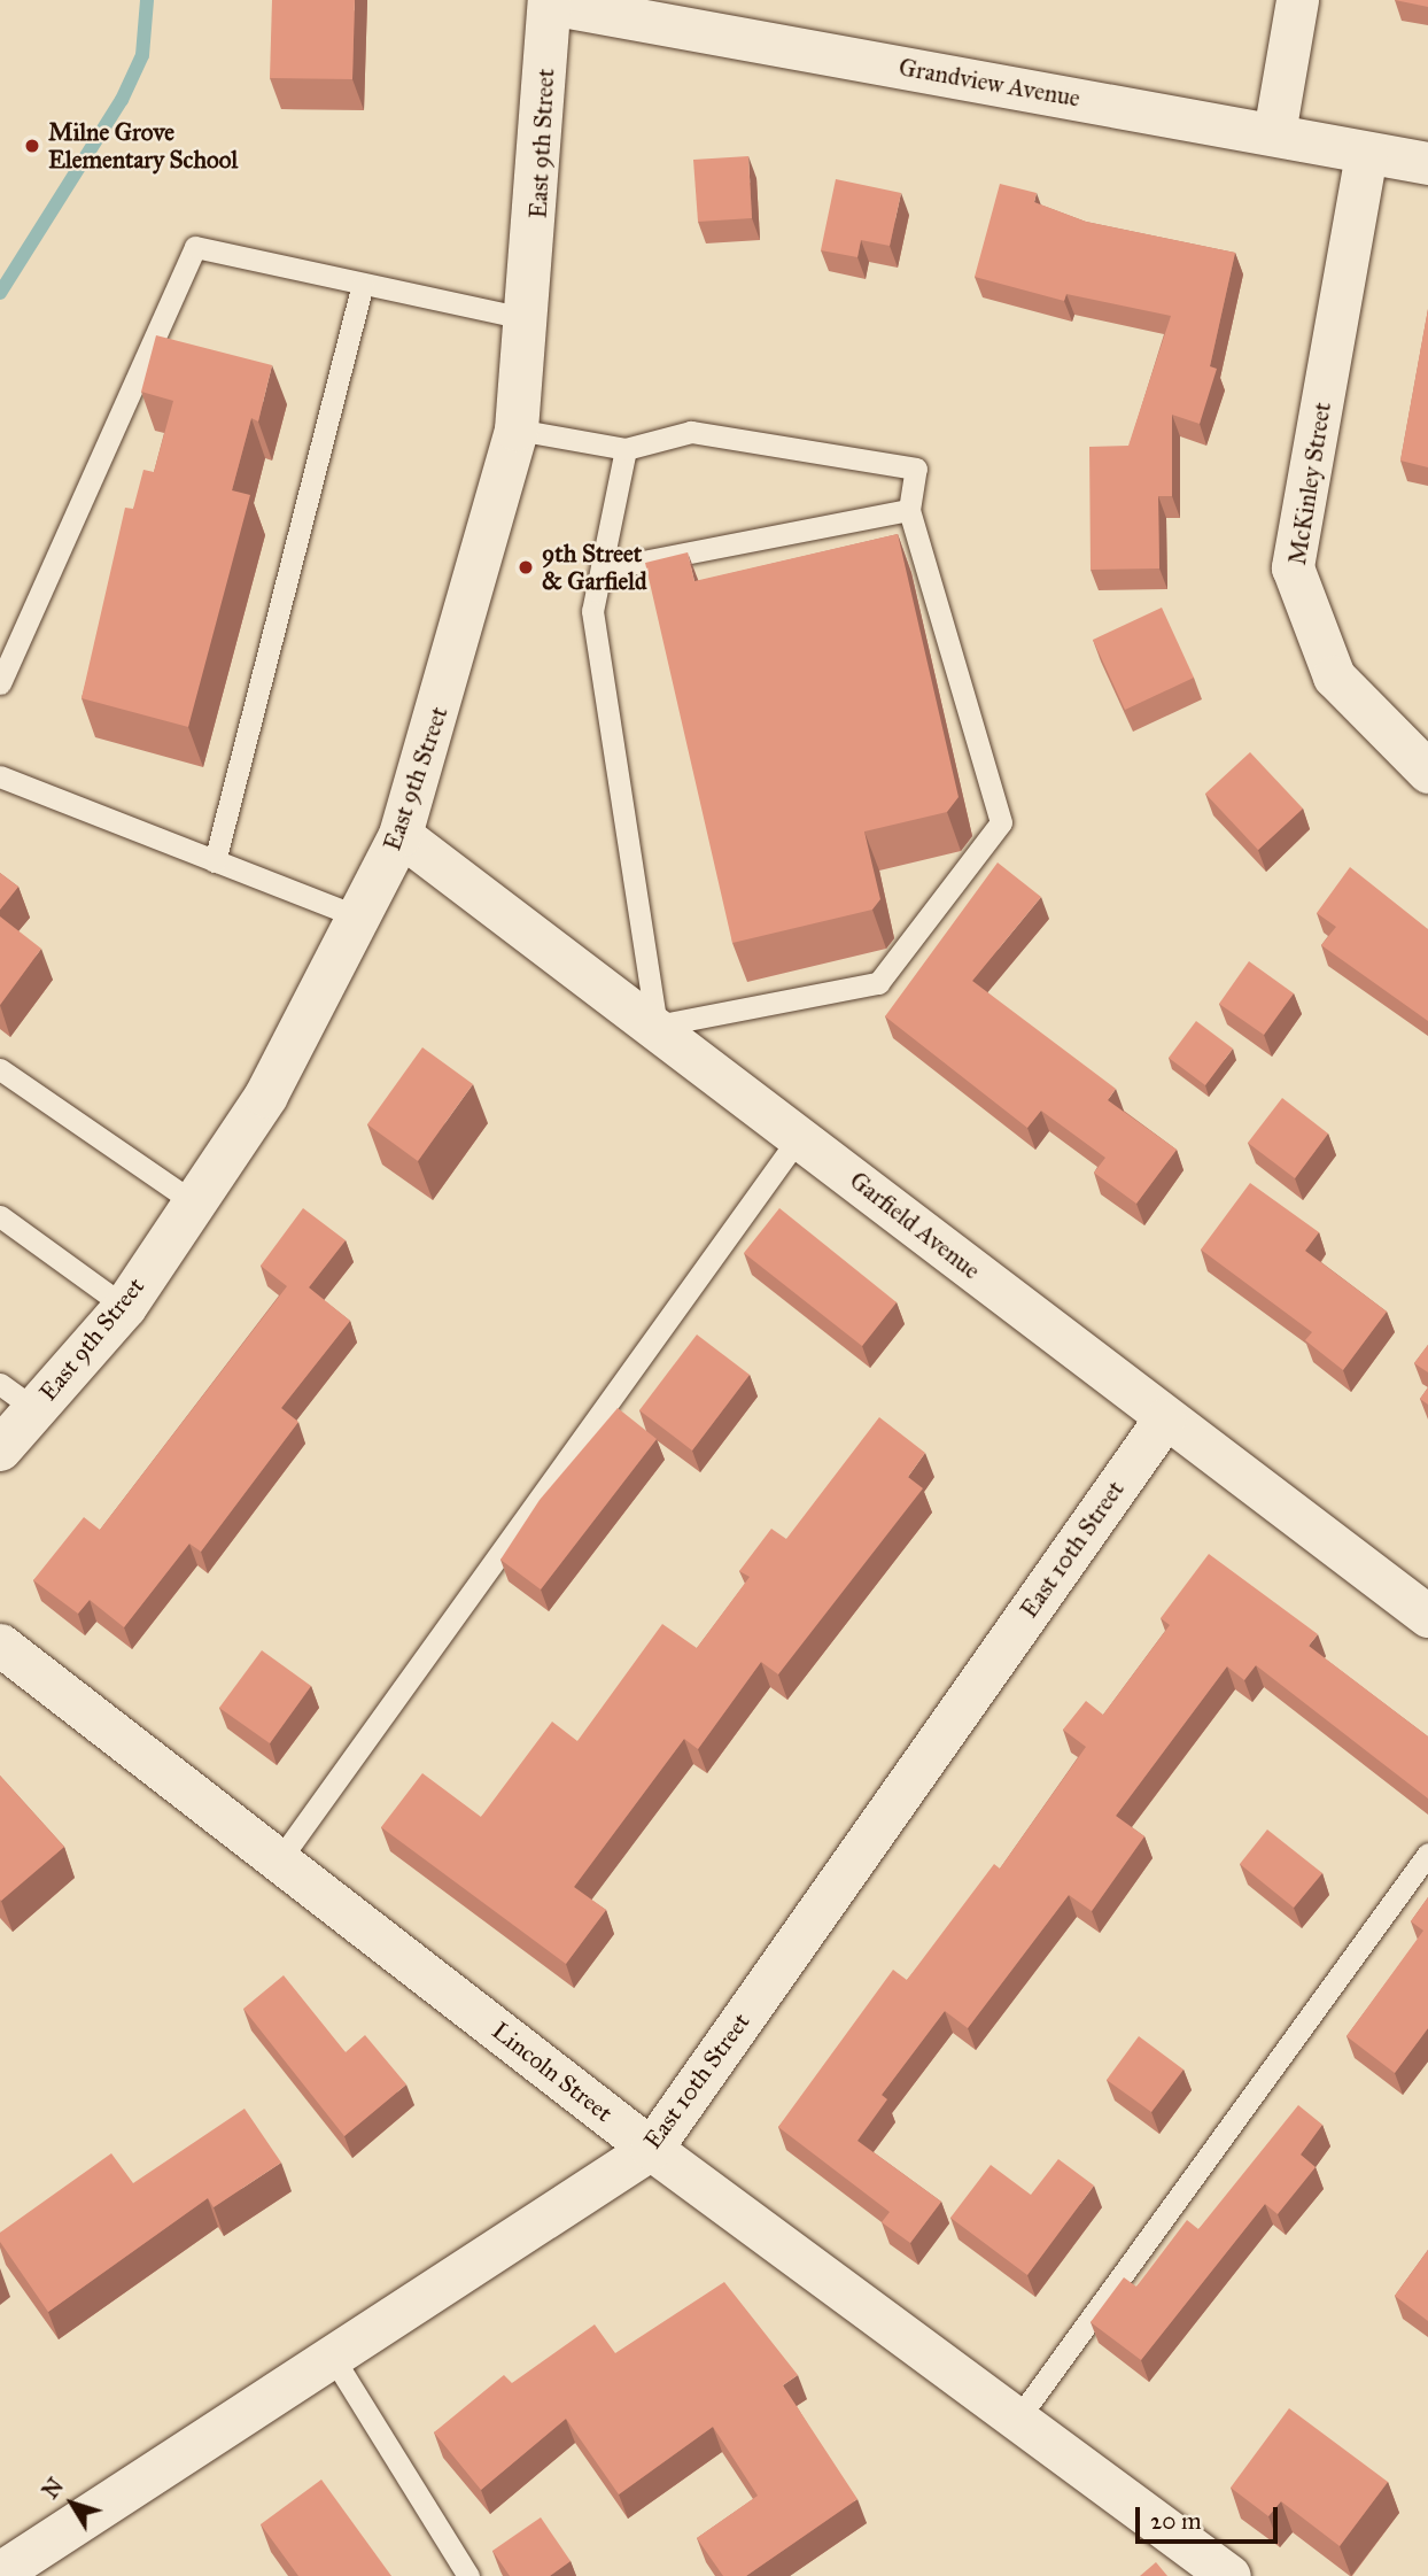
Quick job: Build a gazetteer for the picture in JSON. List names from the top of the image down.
{
  "streets": {
    "main road": ["East 9th Street"],
    "street": [
      "Grandview Avenue",
      "McKinley Street",
      "Garfield Avenue",
      "East 10th Street",
      "Lincoln Street"
    ]
  },
  "crossings": [
    ["Grandview Avenue", "East 9th Street"],
    ["Grandview Avenue", "McKinley Street"],
    ["East 9th Street", "Garfield Avenue"],
    ["Garfield Avenue", "East 10th Street"],
    ["East 10th Street", "Lincoln Street"]
  ],
  "places": ["Milne Grove Elementary School", "9th Street & Garfield"],
  "scale_bar": "20 m",
  "north": "top left"
}
